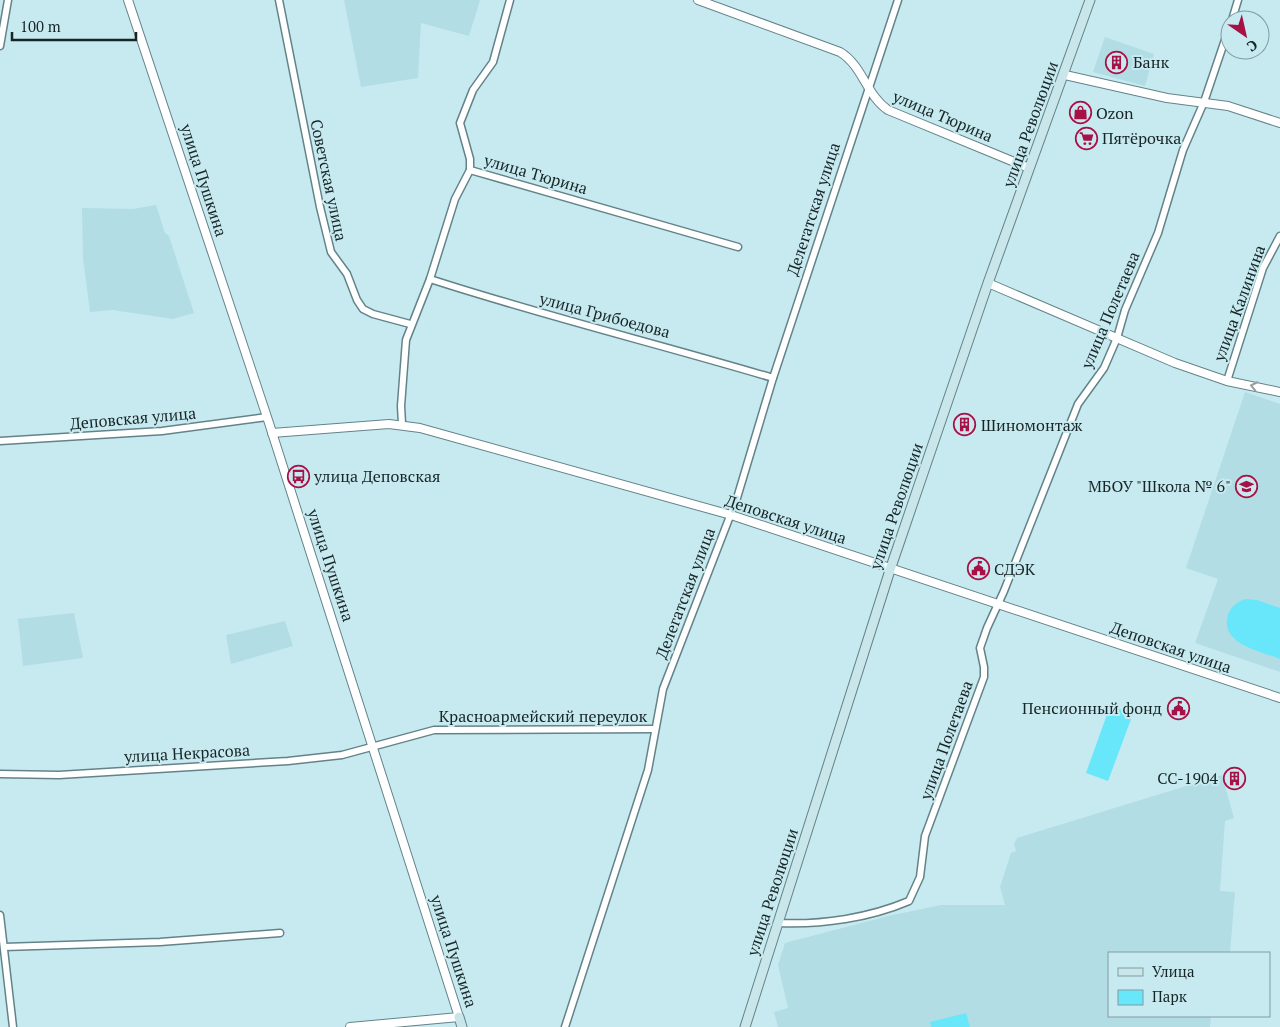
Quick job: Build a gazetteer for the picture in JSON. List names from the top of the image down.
{
  "streets": {
    "main road": ["улица Революции", "улица Пушкина"],
    "street": [
      "улица Тюрина",
      "Советская улица",
      "Делегатская улица",
      "улица Калинина",
      "улица Полетаева",
      "улица Грибоедова",
      "Деповская улица",
      "Красноармейский переулок",
      "улица Некрасова"
    ]
  },
  "crossings": [
    ["улица Тюрина", "улица Революции"],
    ["улица Тюрина", "Советская улица"],
    ["улица Тюрина", "Делегатская улица"],
    ["улица Тюрина", "улица Грибоедова"],
    ["улица Тюрина", "Деповская улица"],
    ["улица Революции", "улица Полетаева"],
    ["улица Революции", "Деповская улица"],
    ["улица Пушкина", "Деповская улица"],
    ["улица Пушкина", "Красноармейский переулок"],
    ["улица Пушкина", "улица Некрасова"],
    ["Делегатская улица", "улица Грибоедова"],
    ["Делегатская улица", "Деповская улица"],
    ["Делегатская улица", "Красноармейский переулок"],
    ["улица Полетаева", "Деповская улица"],
    ["Красноармейский переулок", "улица Некрасова"]
  ],
  "places": {
    "building": ["Банк", "Шиномонтаж", "СС-1904"],
    "shop": ["Ozon"],
    "supermarket": ["Пятёрочка"],
    "bus stop": ["улица Деповская"],
    "school or university": ["МБОУ \"Школа № 6\""],
    "public building": ["СДЭК", "Пенсионный фонд"]
  },
  "legend": ["Улица", "Парк"],
  "scale_bar": "100 m",
  "north": "bottom right"
}
